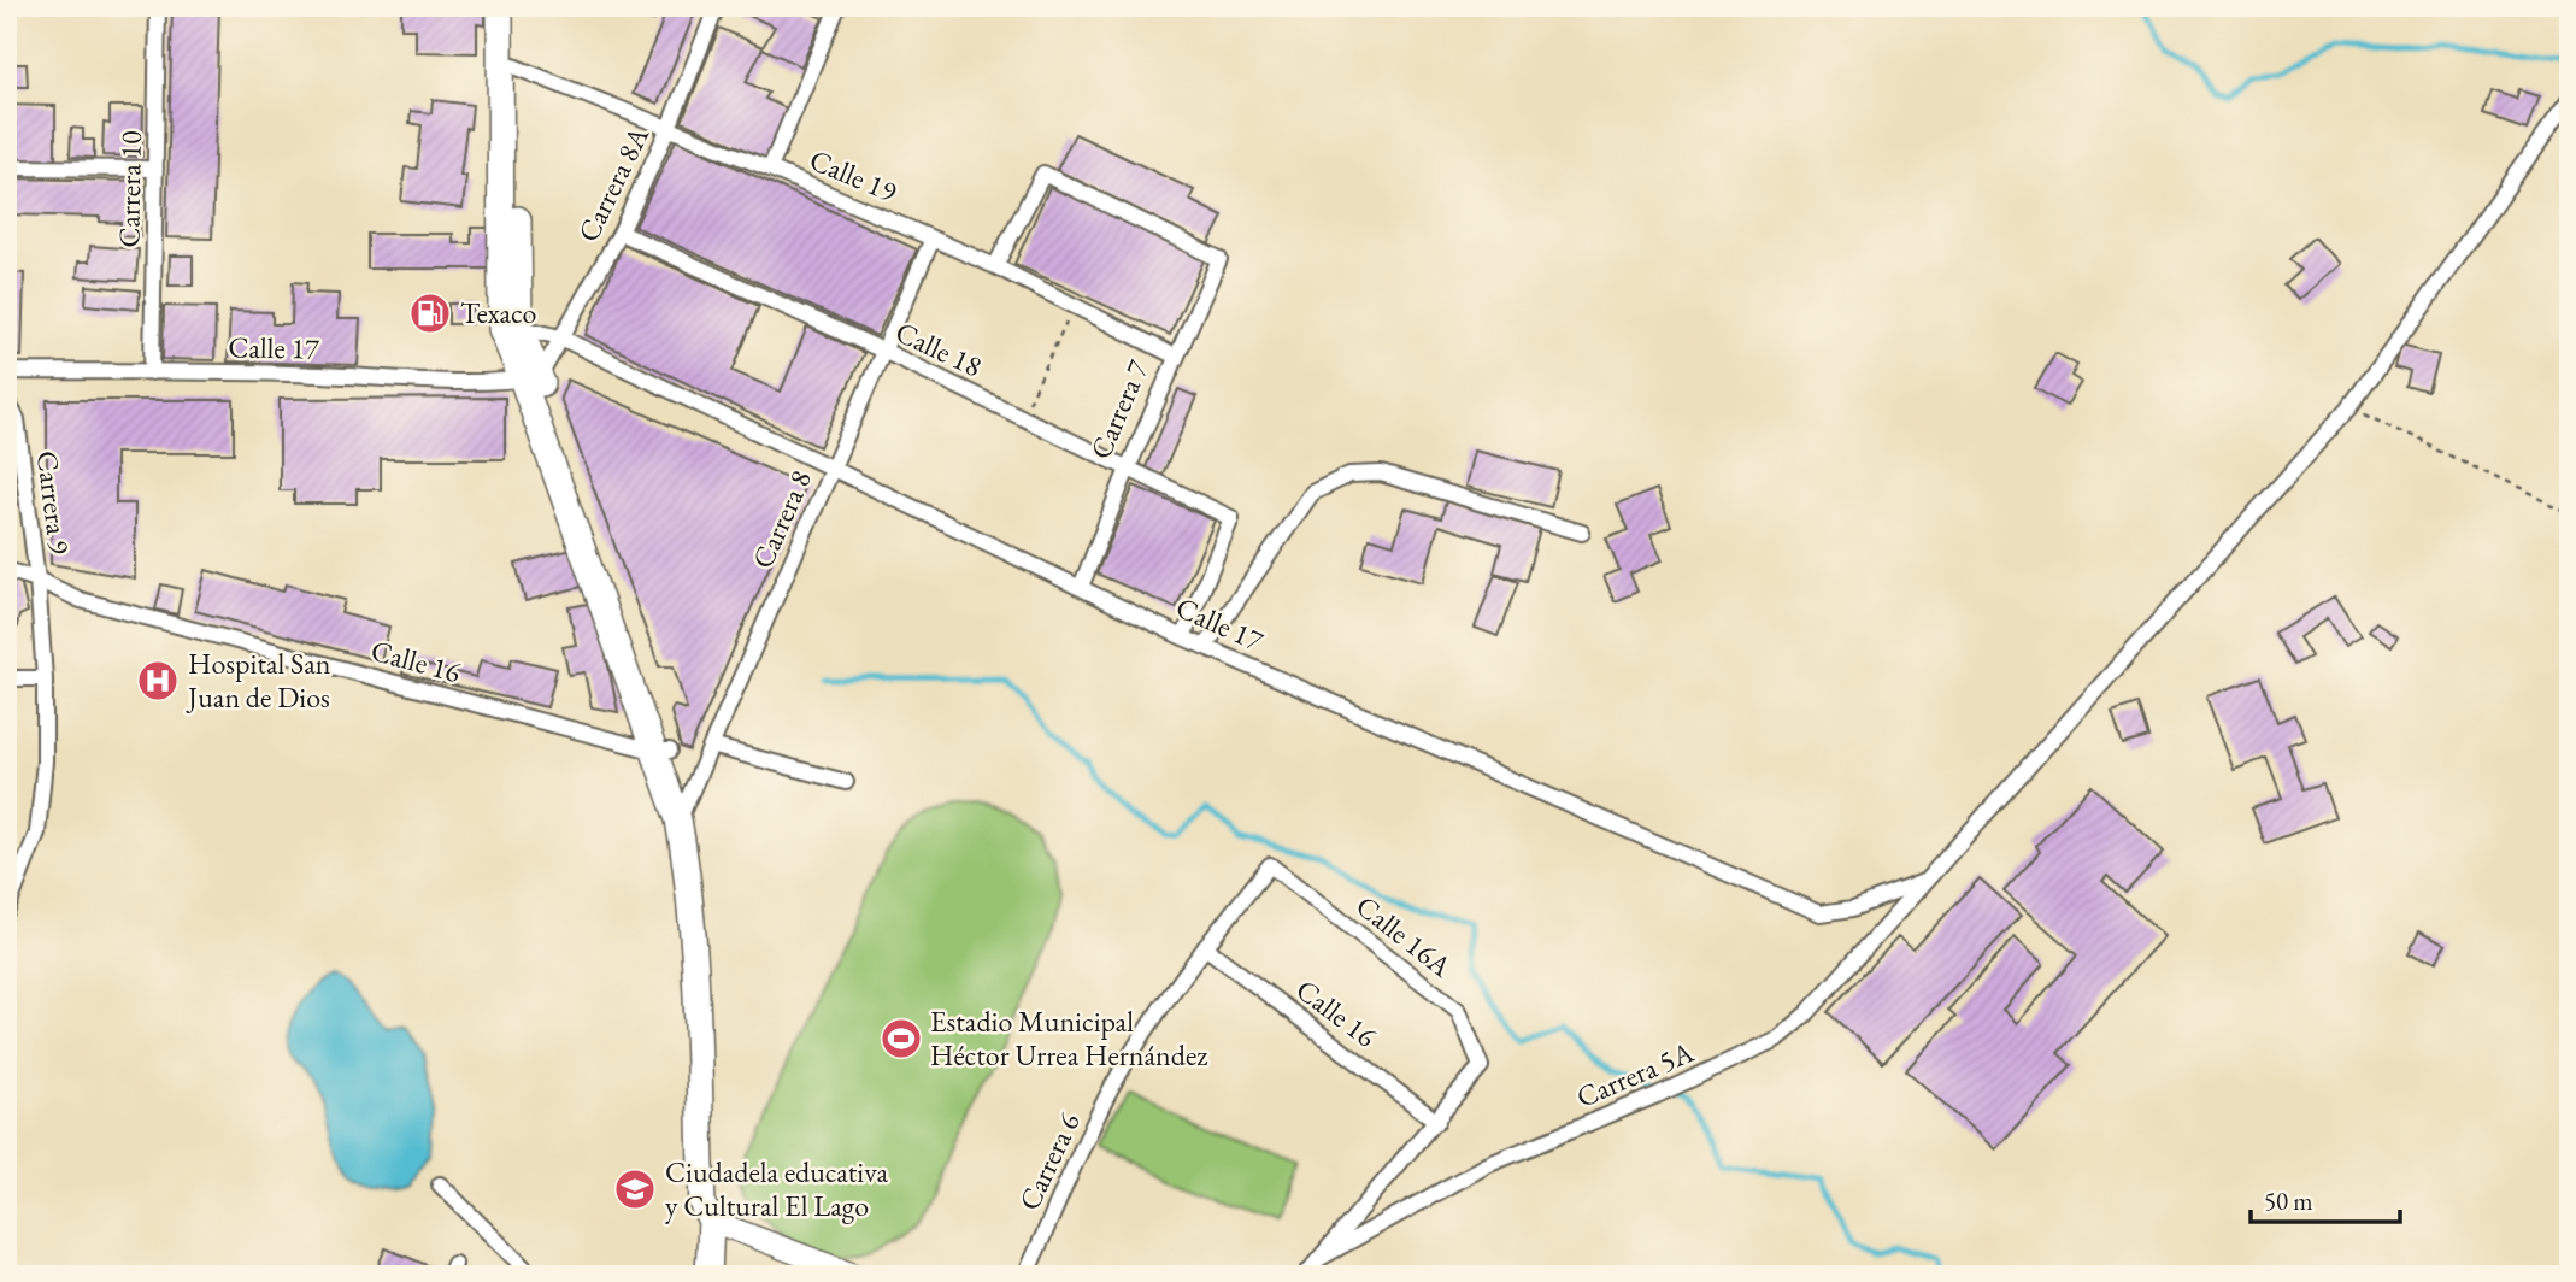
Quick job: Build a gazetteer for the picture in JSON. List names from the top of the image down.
{
  "streets": {
    "street": [
      "Calle 19",
      "Carrera 8A",
      "Carrera 10",
      "Calle 17",
      "Calle 18",
      "Carrera 7",
      "Carrera 9",
      "Carrera 8",
      "Calle 16",
      "Calle 16A",
      "Carrera 5A",
      "Carrera 6"
    ]
  },
  "crossings": [
    ["Calle 19", "Carrera 8A"],
    ["Calle 19", "Carrera 7"],
    ["Calle 19", "Carrera 8"],
    ["Carrera 8A", "Calle 17"],
    ["Carrera 8A", "Calle 18"],
    ["Carrera 10", "Calle 17"],
    ["Calle 17", "Calle 18"],
    ["Calle 17", "Carrera 7"],
    ["Calle 17", "Carrera 8"],
    ["Calle 17", "Carrera 5A"],
    ["Calle 18", "Carrera 7"],
    ["Calle 18", "Carrera 8"],
    ["Carrera 9", "Calle 16"],
    ["Calle 16", "Carrera 5A"],
    ["Calle 16", "Carrera 6"],
    ["Calle 16A", "Carrera 5A"],
    ["Calle 16A", "Carrera 6"]
  ],
  "places": {
    "fuel station": ["Texaco"],
    "hospital": ["Hospital San Juan de Dios"],
    "sports": ["Estadio Municipal Héctor Urrea Hernández"],
    "school or university": ["Ciudadela educativa y Cultural El Lago"]
  },
  "scale_bar": "50 m"
}
